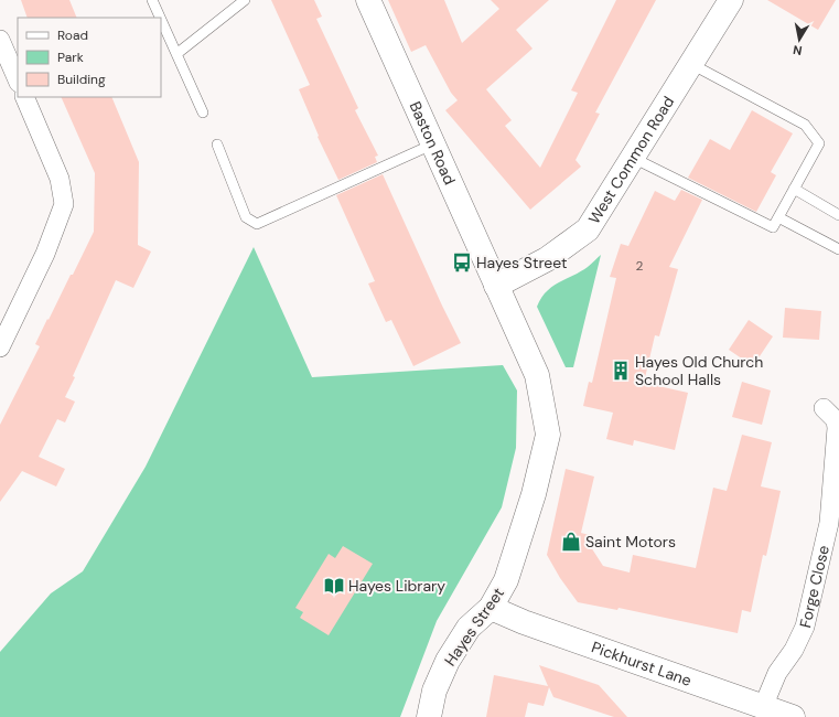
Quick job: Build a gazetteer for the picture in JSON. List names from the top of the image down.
{
  "streets": {
    "main road": [
      "Baston Road",
      "West Common Road",
      "Hayes Street",
      "Pickhurst Lane"
    ],
    "street": ["Forge Close"]
  },
  "crossings": [
    ["Baston Road", "West Common Road"],
    ["Baston Road", "Hayes Street"],
    ["West Common Road", "Hayes Street"],
    ["Forge Close", "Pickhurst Lane"],
    ["Hayes Street", "Pickhurst Lane"]
  ],
  "places": {
    "bus stop": ["Hayes Street"],
    "building": ["Hayes Old Church School Halls"],
    "shop": ["Saint Motors"],
    "library": ["Hayes Library"]
  },
  "house_numbers": ["2"],
  "legend": ["Road", "Park", "Building"],
  "north": "bottom"
}
